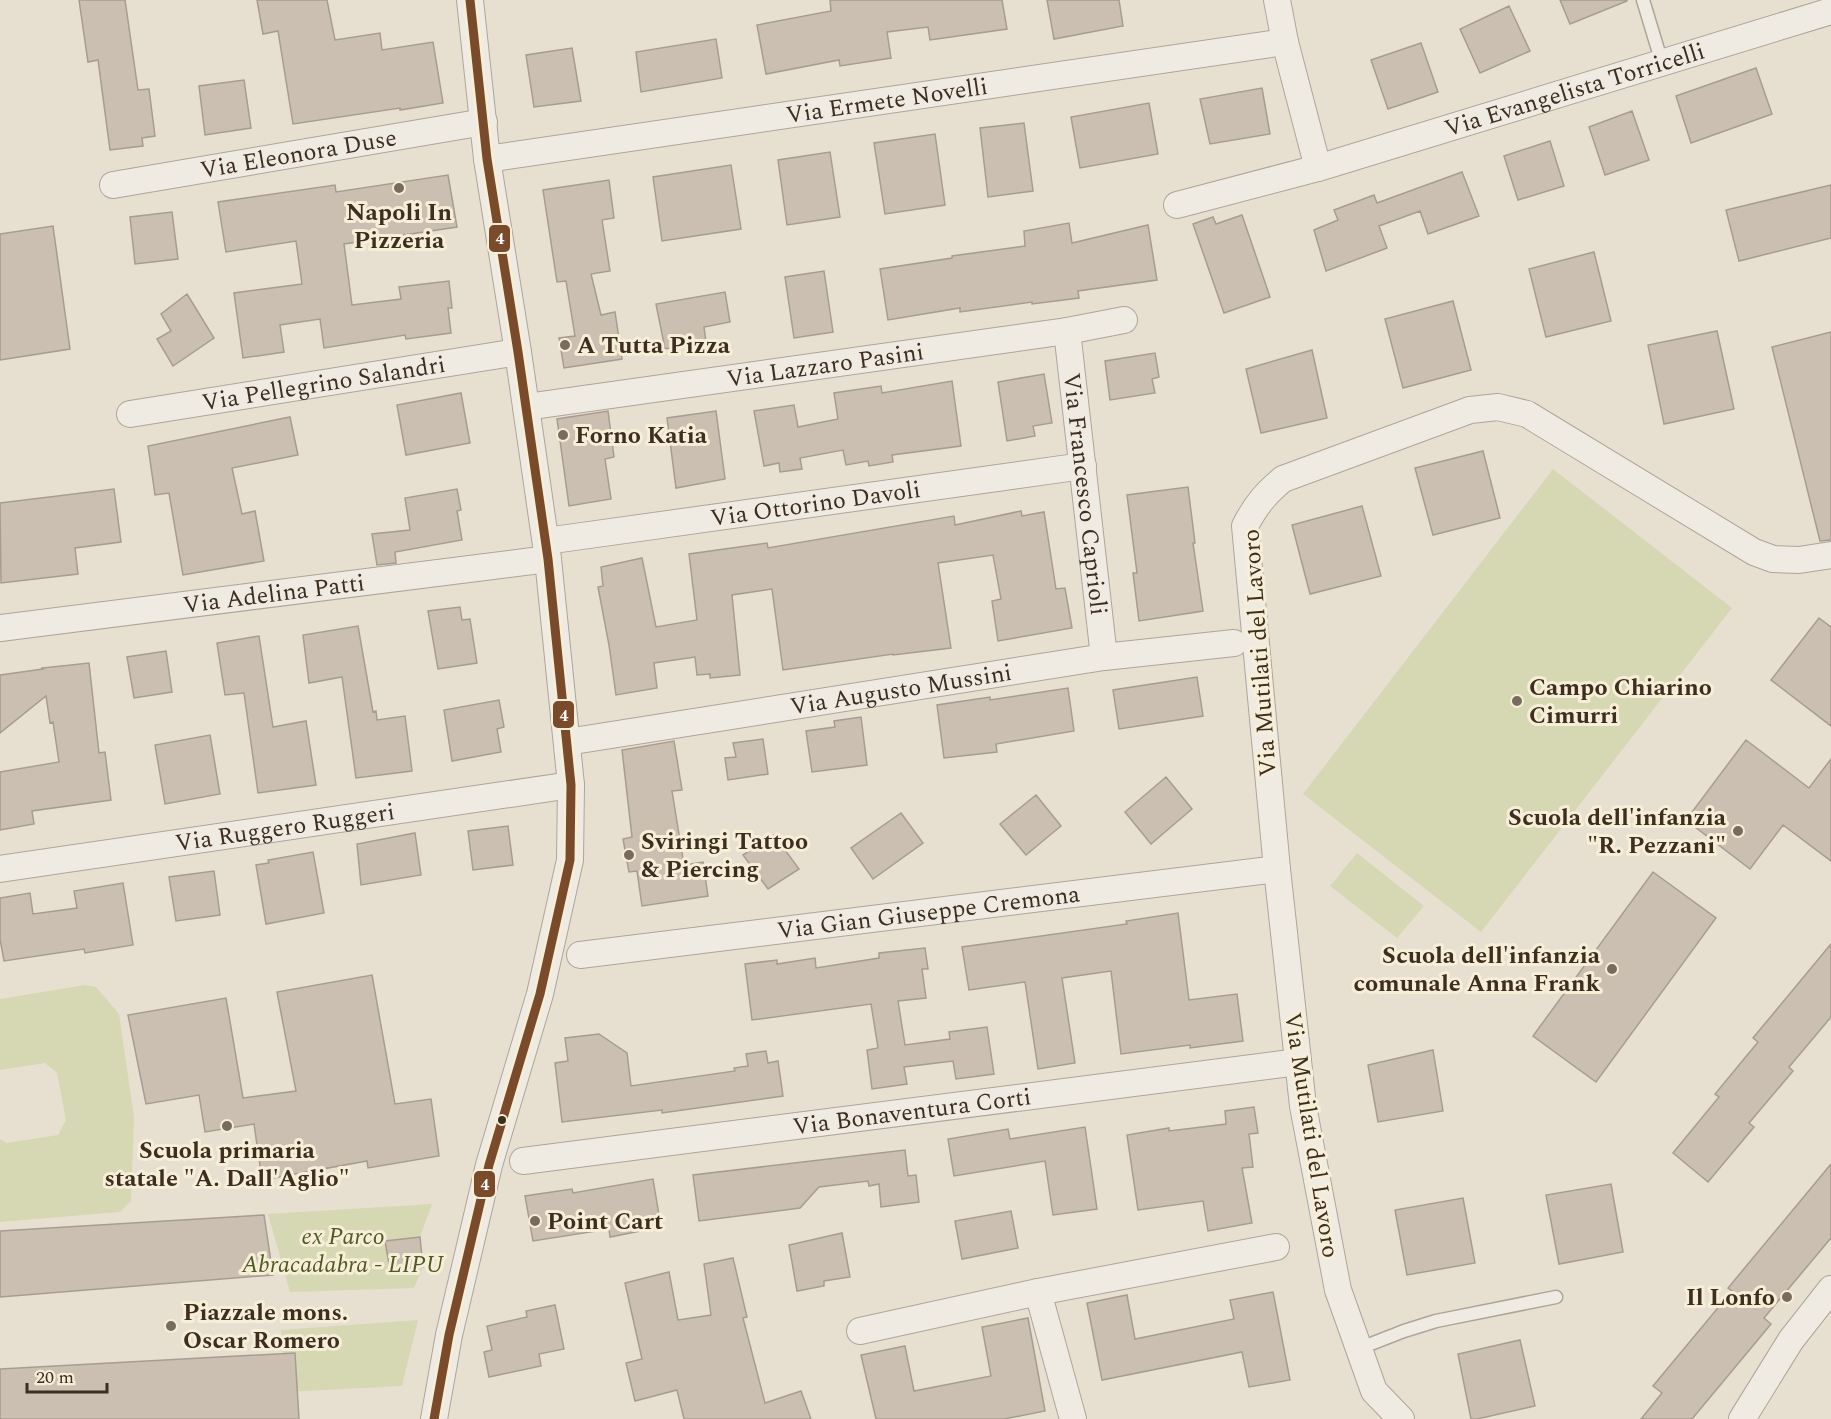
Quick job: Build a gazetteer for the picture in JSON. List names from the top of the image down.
{
  "streets": {
    "street": [
      "Via Evangelista Torricelli",
      "Via Ermete Novelli",
      "Via Eleonora Duse",
      "Via Lazzaro Pasini",
      "Via Pellegrino Salandri",
      "Via Francesco Caprioli",
      "Via Ottorino Davoli",
      "Via Adelina Patti",
      "Via Mutilati del Lavoro",
      "Via Augusto Mussini",
      "Via Ruggero Ruggeri",
      "Via Gian Giuseppe Cremona",
      "Via Bonaventura Corti"
    ]
  },
  "crossings": [
    ["Via Lazzaro Pasini", "Via Francesco Caprioli"],
    ["Via Francesco Caprioli", "Via Ottorino Davoli"],
    ["Via Francesco Caprioli", "Via Augusto Mussini"],
    ["Via Ottorino Davoli", "Via Adelina Patti"],
    ["Via Mutilati del Lavoro", "Via Gian Giuseppe Cremona"],
    ["Via Mutilati del Lavoro", "Via Bonaventura Corti"]
  ],
  "parks": ["ex Parco Abracadabra - LIPU"],
  "places": [
    "Napoli In Pizzeria",
    "A Tutta Pizza",
    "Forno Katia",
    "Campo Chiarino Cimurri",
    "Scuola dell'infanzia \"R. Pezzani\"",
    "Sviringi Tattoo & Piercing",
    "Scuola dell'infanzia comunale Anna Frank",
    "Scuola primaria statale \"A. Dall'Aglio\"",
    "Point Cart",
    "Il Lonfo",
    "Piazzale mons. Oscar Romero"
  ],
  "lines": ["transit line 4"],
  "scale_bar": "20 m"
}
